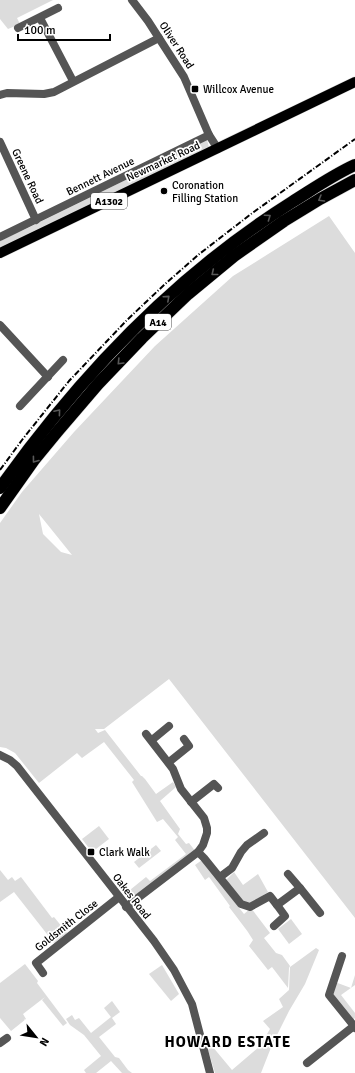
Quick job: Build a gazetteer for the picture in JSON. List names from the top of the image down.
{
  "streets": {
    "highway": ["A14"],
    "main road": ["Newmarket Road", "A1302"],
    "street": [
      "Oliver Road",
      "Greene Road",
      "Bennett Avenue",
      "Oakes Road",
      "Goldsmith Close"
    ]
  },
  "crossings": [
    ["Oliver Road", "Newmarket Road"],
    ["Oliver Road", "Bennett Avenue"],
    ["Greene Road", "Bennett Avenue"],
    ["Oakes Road", "Goldsmith Close"]
  ],
  "districts": ["HOWARD ESTATE"],
  "places": {
    "transit": ["Willcox Avenue", "Clark Walk"],
    "other": ["Coronation Filling Station"]
  },
  "scale_bar": "100 m",
  "north": "bottom right"
}
